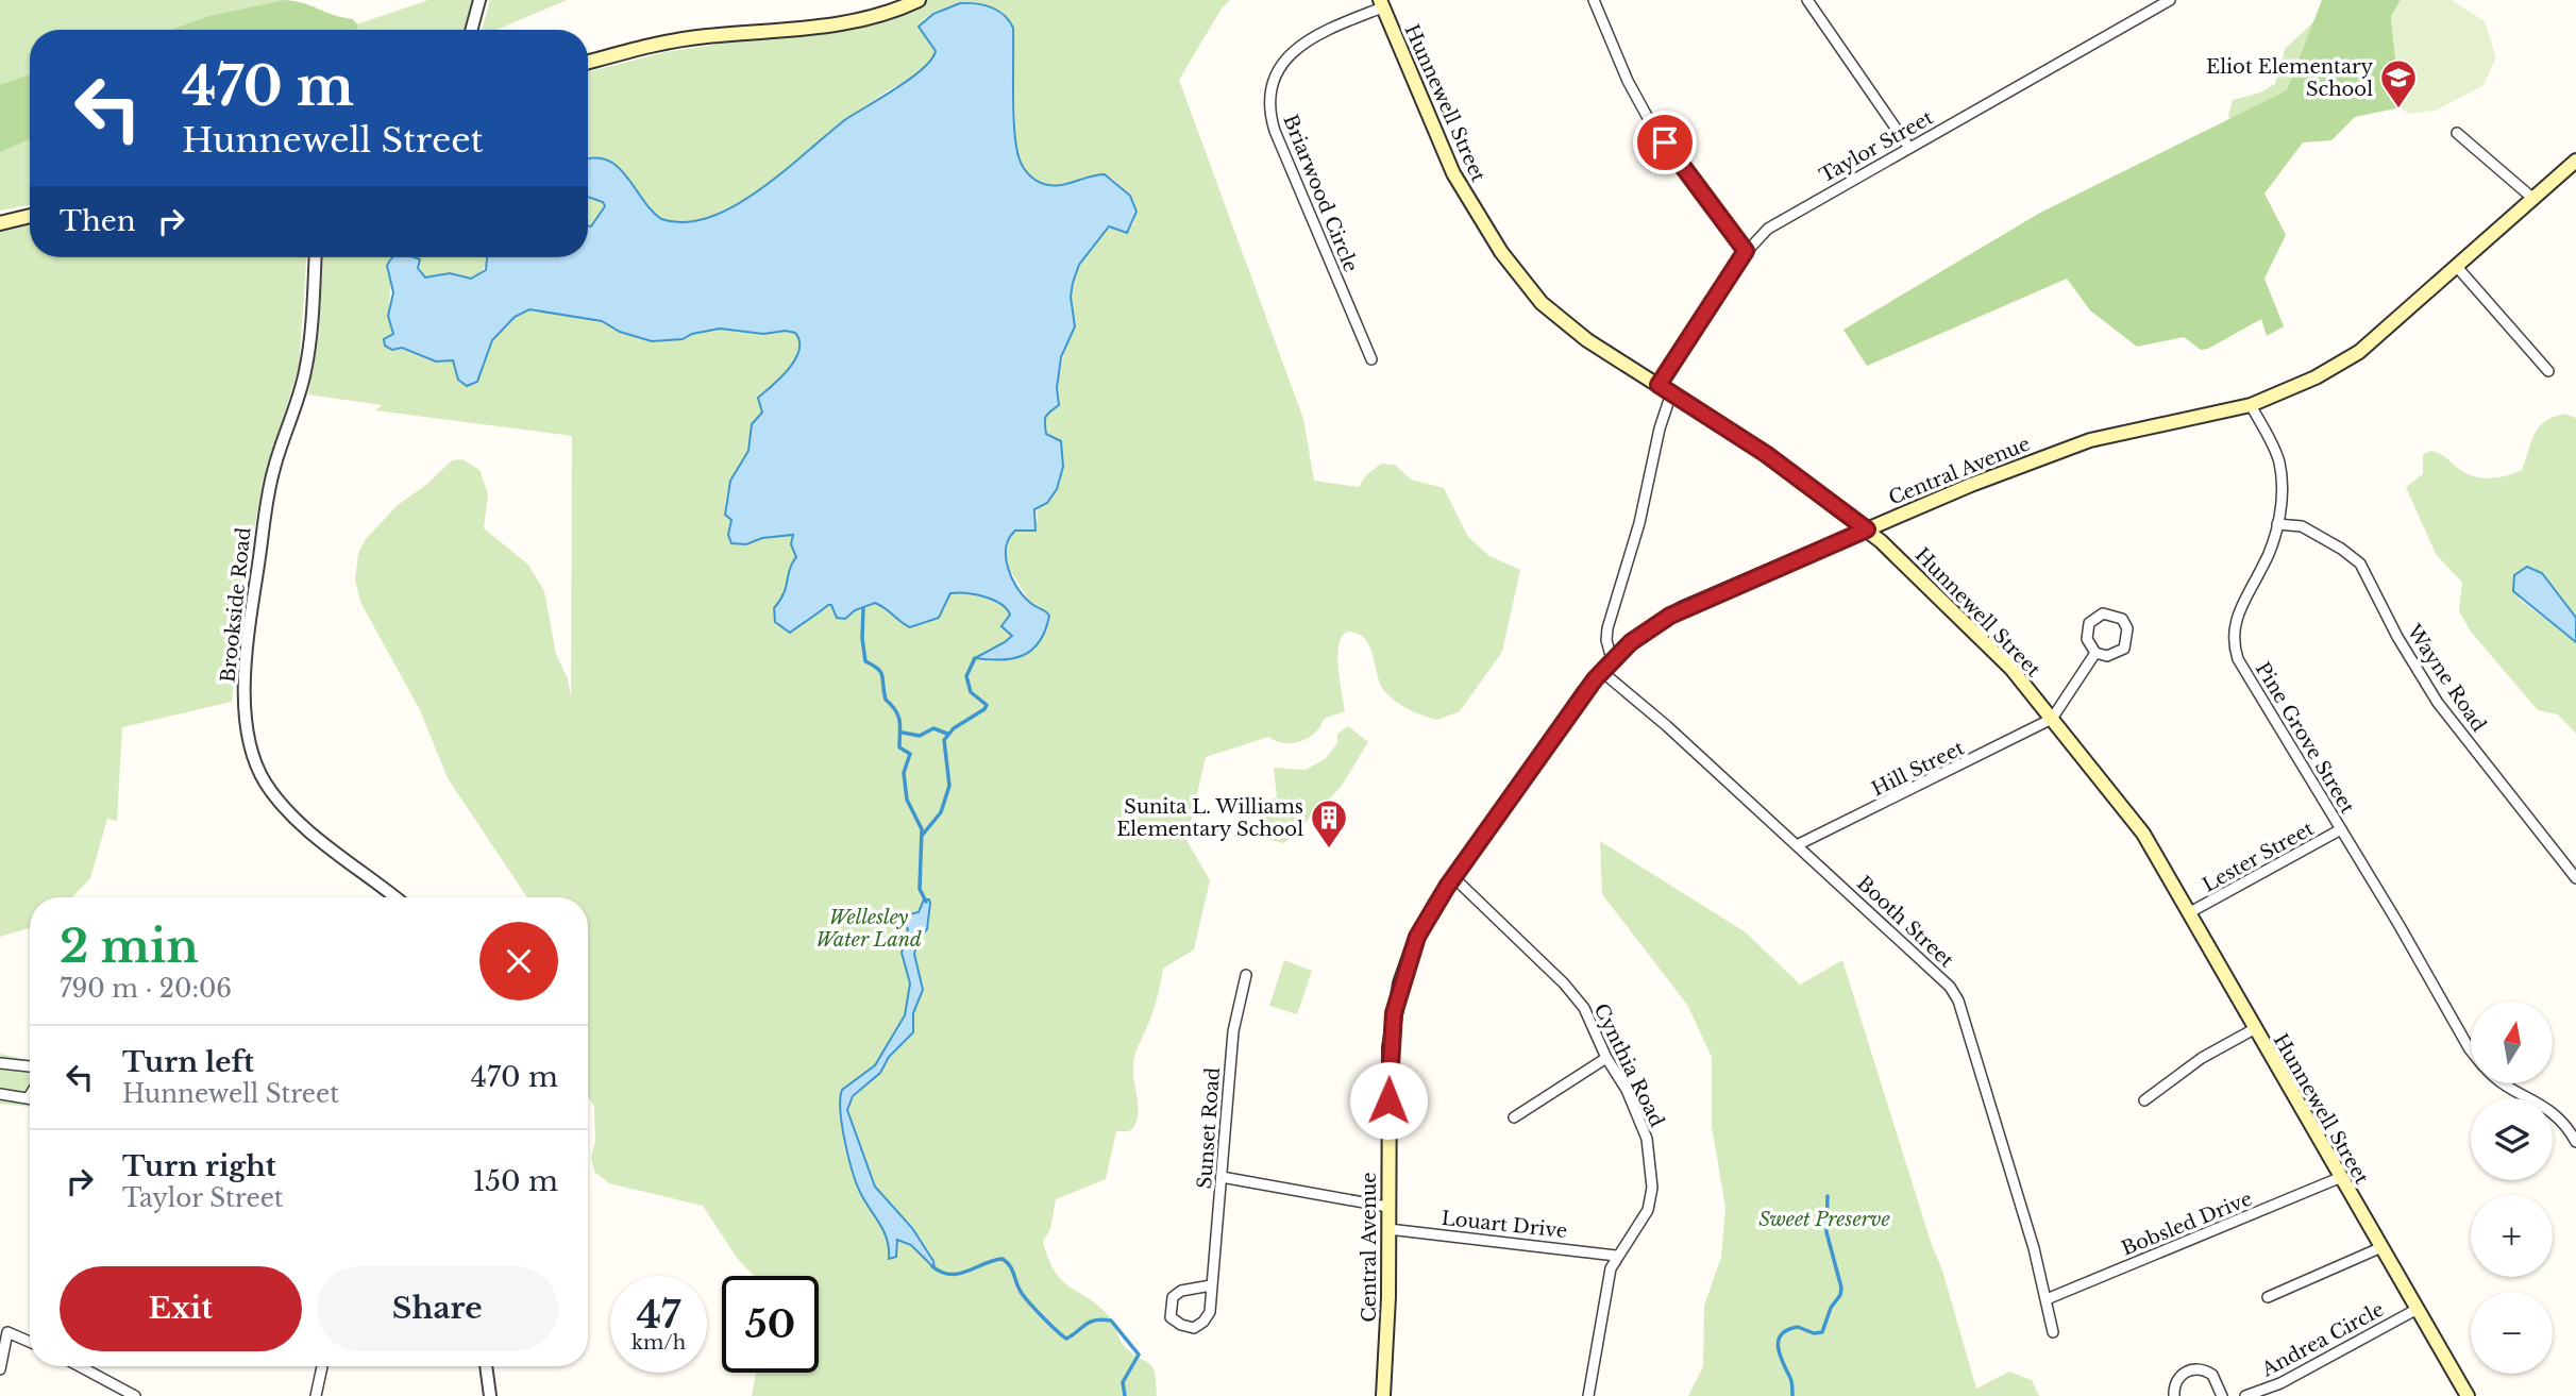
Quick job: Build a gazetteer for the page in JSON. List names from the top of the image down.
{
  "streets": {
    "main road": ["Hunnewell Street", "Central Avenue"],
    "street": [
      "Taylor Street",
      "Briarwood Circle",
      "Brookside Road",
      "Wayne Road",
      "Pine Grove Street",
      "Hill Street",
      "Lester Street",
      "Booth Street",
      "Cynthia Road",
      "Sunset Road",
      "Bobsled Drive",
      "Louart Drive",
      "Andrea Circle"
    ]
  },
  "crossings": [
    ["Hunnewell Street", "Taylor Street"],
    ["Hunnewell Street", "Briarwood Circle"],
    ["Hunnewell Street", "Central Avenue"],
    ["Hunnewell Street", "Hill Street"],
    ["Hunnewell Street", "Lester Street"],
    ["Hunnewell Street", "Bobsled Drive"],
    ["Hunnewell Street", "Andrea Circle"],
    ["Taylor Street", "Central Avenue"],
    ["Central Avenue", "Pine Grove Street"],
    ["Central Avenue", "Booth Street"],
    ["Central Avenue", "Cynthia Road"],
    ["Central Avenue", "Louart Drive"],
    ["Wayne Road", "Pine Grove Street"],
    ["Pine Grove Street", "Lester Street"],
    ["Hill Street", "Booth Street"],
    ["Booth Street", "Bobsled Drive"],
    ["Cynthia Road", "Louart Drive"]
  ],
  "parks": ["Wellesley Water Land", "Sweet Preserve"],
  "places": {
    "school or university": ["Eliot Elementary School"],
    "building": ["Sunita L. Williams Elementary School"]
  },
  "north": "top",
  "page": {
    "turn": ["470 m", "Hunnewell Street"],
    "then": "Then",
    "heading": ["2 min", "790 m · 20:06"],
    "map_buttons": ["+", "−"],
    "list": [
      {
        "name": "Turn left",
        "note": "Hunnewell Street",
        "value": "470 m"
      },
      {
        "name": "Turn right",
        "note": "Taylor Street",
        "value": "150 m"
      }
    ],
    "buttons": ["Exit", "Share"],
    "speed": "47 km/h",
    "limit": "50"
  }
}
